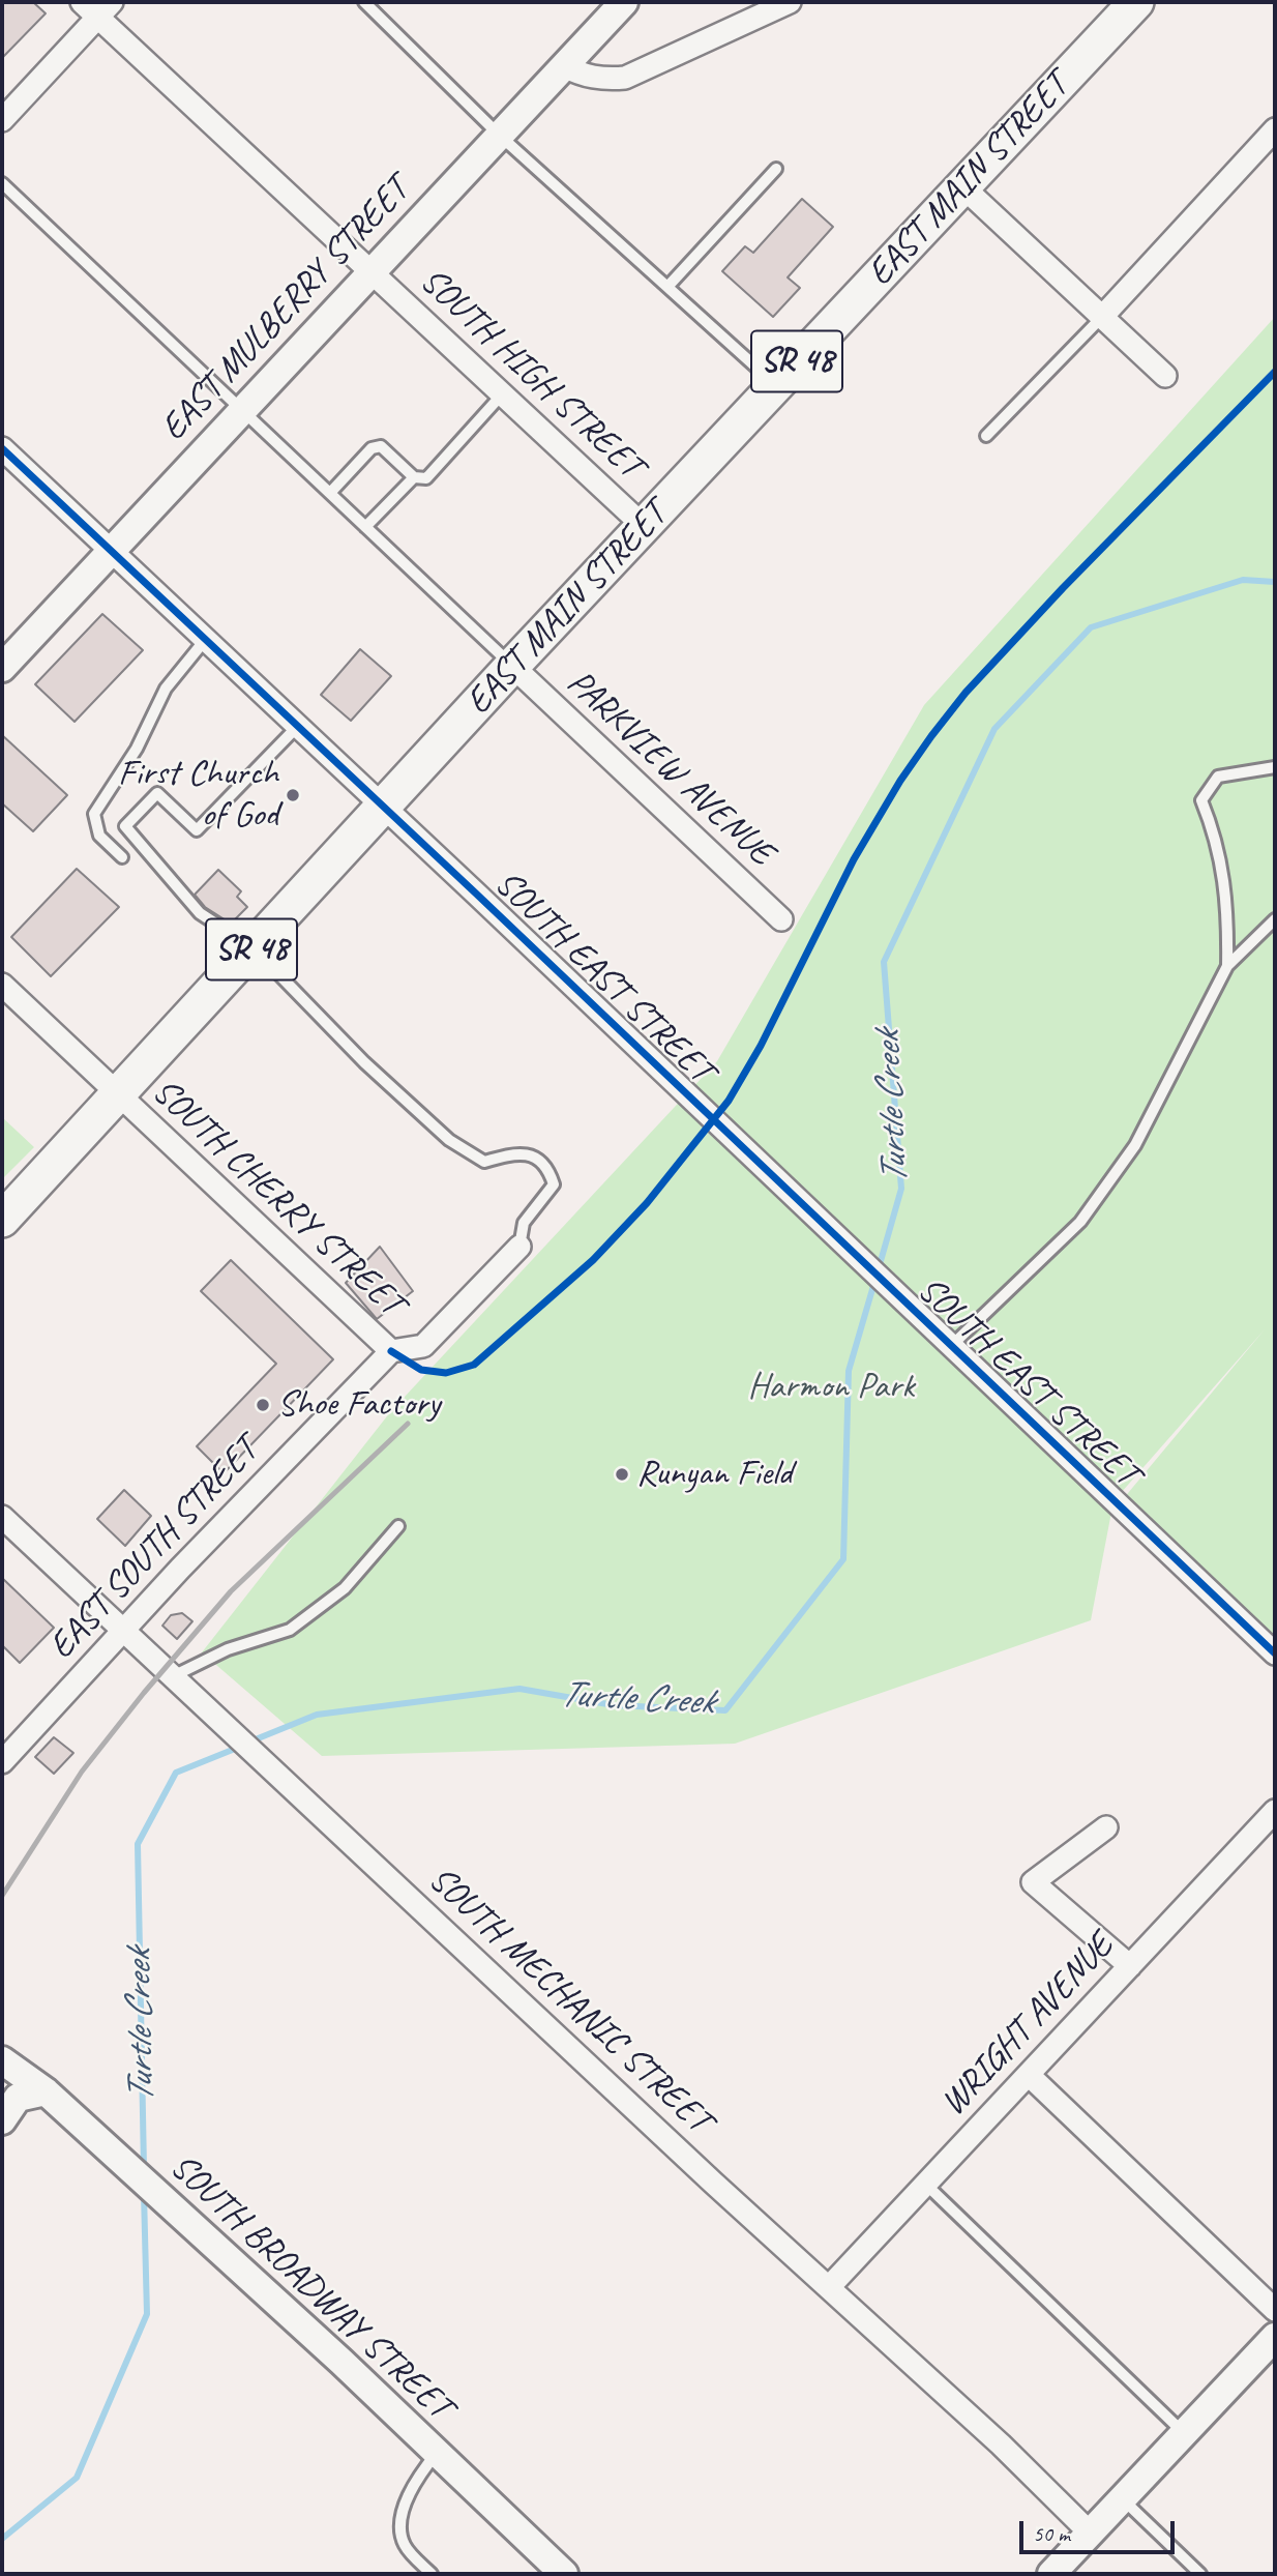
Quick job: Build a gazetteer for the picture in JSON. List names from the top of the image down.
{
  "streets": {
    "main road": ["EAST MAIN STREET", "SR 48"],
    "street": [
      "EAST MULBERRY STREET",
      "SOUTH HIGH STREET",
      "PARKVIEW AVENUE",
      "SOUTH EAST STREET",
      "SOUTH CHERRY STREET",
      "EAST SOUTH STREET",
      "SOUTH MECHANIC STREET",
      "WRIGHT AVENUE",
      "SOUTH BROADWAY STREET"
    ]
  },
  "crossings": [
    ["EAST MAIN STREET", "SOUTH HIGH STREET"],
    ["EAST MAIN STREET", "PARKVIEW AVENUE"],
    ["EAST MAIN STREET", "SOUTH EAST STREET"],
    ["EAST MAIN STREET", "SOUTH CHERRY STREET"],
    ["EAST MULBERRY STREET", "SOUTH HIGH STREET"],
    ["EAST MULBERRY STREET", "SOUTH EAST STREET"],
    ["SOUTH CHERRY STREET", "EAST SOUTH STREET"],
    ["EAST SOUTH STREET", "SOUTH MECHANIC STREET"],
    ["SOUTH MECHANIC STREET", "WRIGHT AVENUE"]
  ],
  "water": ["Turtle Creek"],
  "parks": ["Harmon Park"],
  "places": ["First Church of God", "Shoe Factory", "Runyan Field"],
  "scale_bar": "50 m"
}
